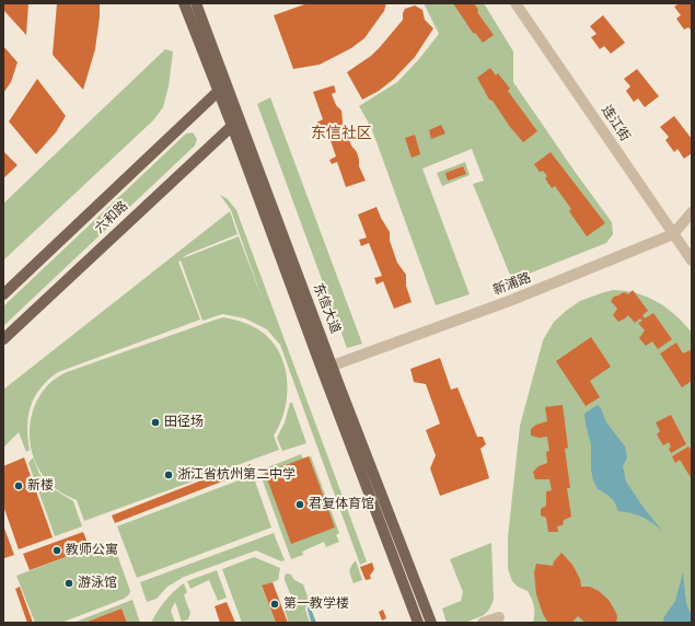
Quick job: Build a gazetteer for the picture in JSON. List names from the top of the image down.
{
  "streets": {
    "main road": ["六和路", "东信大道"],
    "street": ["连江街", "新浦路"]
  },
  "crossings": [
    ["连江街", "新浦路"],
    ["六和路", "东信大道"],
    ["新浦路", "东信大道"]
  ],
  "districts": ["东信社区"],
  "places": [
    "田径场",
    "浙江省杭州第二中学",
    "新楼",
    "君复体育馆",
    "教师公寓",
    "游泳馆",
    "第一教学楼"
  ]
}
